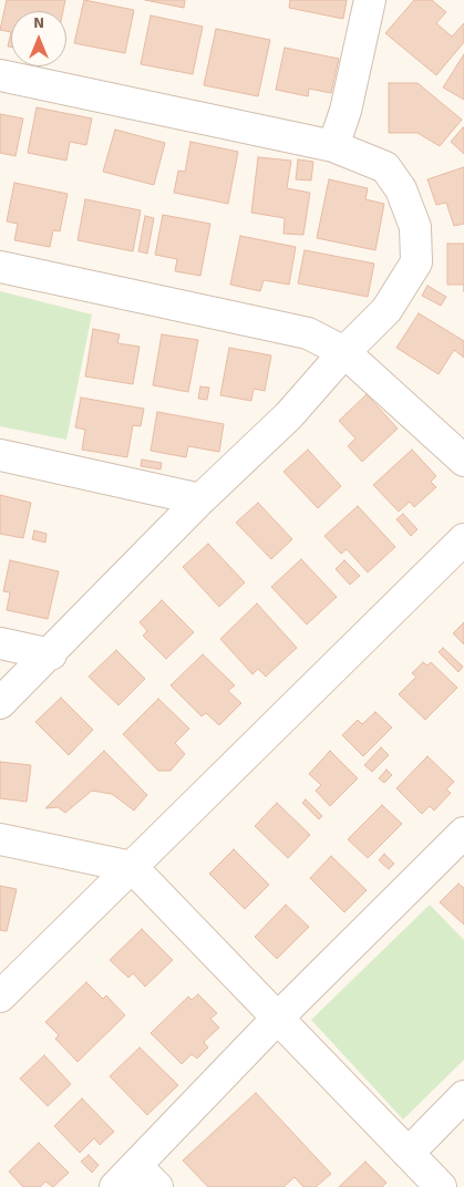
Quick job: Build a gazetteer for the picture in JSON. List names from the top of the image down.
{
  "north": "top"
}
